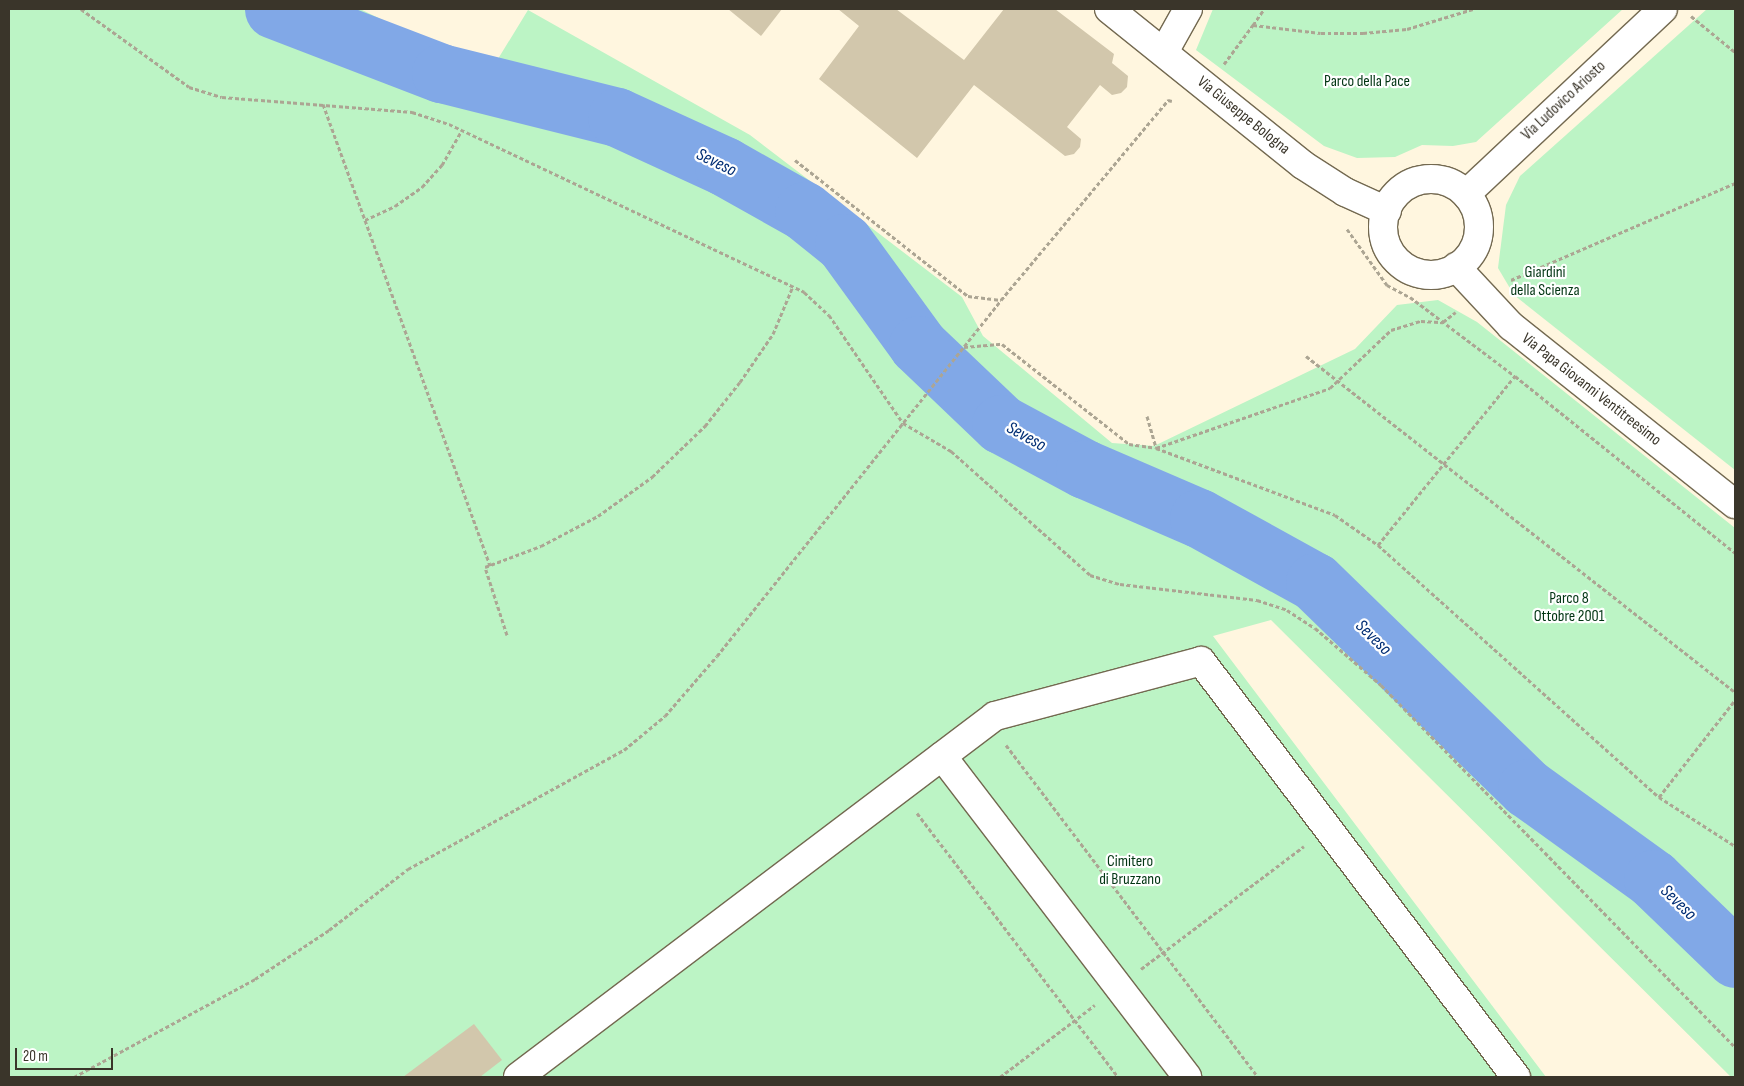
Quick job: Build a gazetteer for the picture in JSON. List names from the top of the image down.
{
  "streets": {
    "street": ["Via Ludovico Ariosto", "Via Giuseppe Bologna", "Via Papa Giovanni Ventitreesimo"]
  },
  "crossings": [
    ["Via Ludovico Ariosto", "Via Giuseppe Bologna"],
    ["Via Ludovico Ariosto", "Via Papa Giovanni Ventitreesimo"],
    ["Via Giuseppe Bologna", "Via Papa Giovanni Ventitreesimo"]
  ],
  "water": ["Seveso"],
  "parks": [
    "Parco della Pace",
    "Giardini della Scienza",
    "Parco 8 Ottobre 2001",
    "Cimitero di Bruzzano"
  ],
  "scale_bar": "20 m"
}
